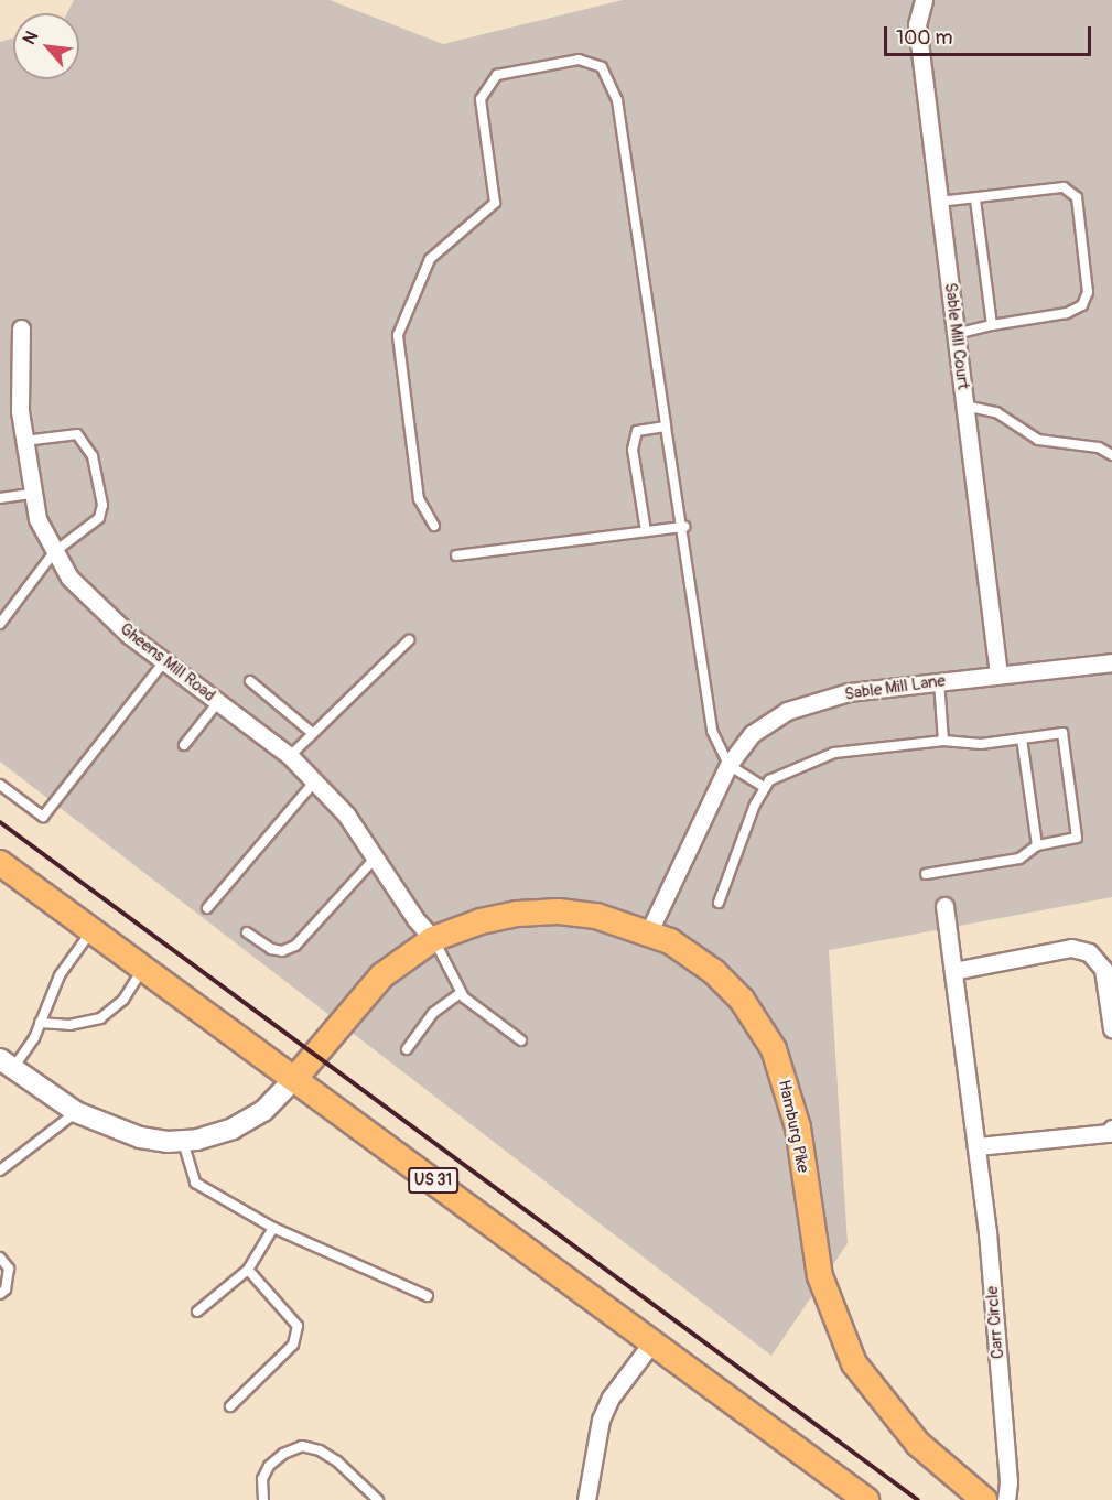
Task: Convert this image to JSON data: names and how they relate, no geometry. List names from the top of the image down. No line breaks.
{"streets":{"main road":["Hamburg Pike","US 31"],"street":["Sable Mill Court","Gheens Mill Road","Sable Mill Lane","Carr Circle"]},"crossings":[["Sable Mill Court","Sable Mill Lane"],["Gheens Mill Road","Hamburg Pike"],["Sable Mill Lane","Hamburg Pike"],["Hamburg Pike","US 31"]],"scale_bar":"100 m","north":"top left"}
